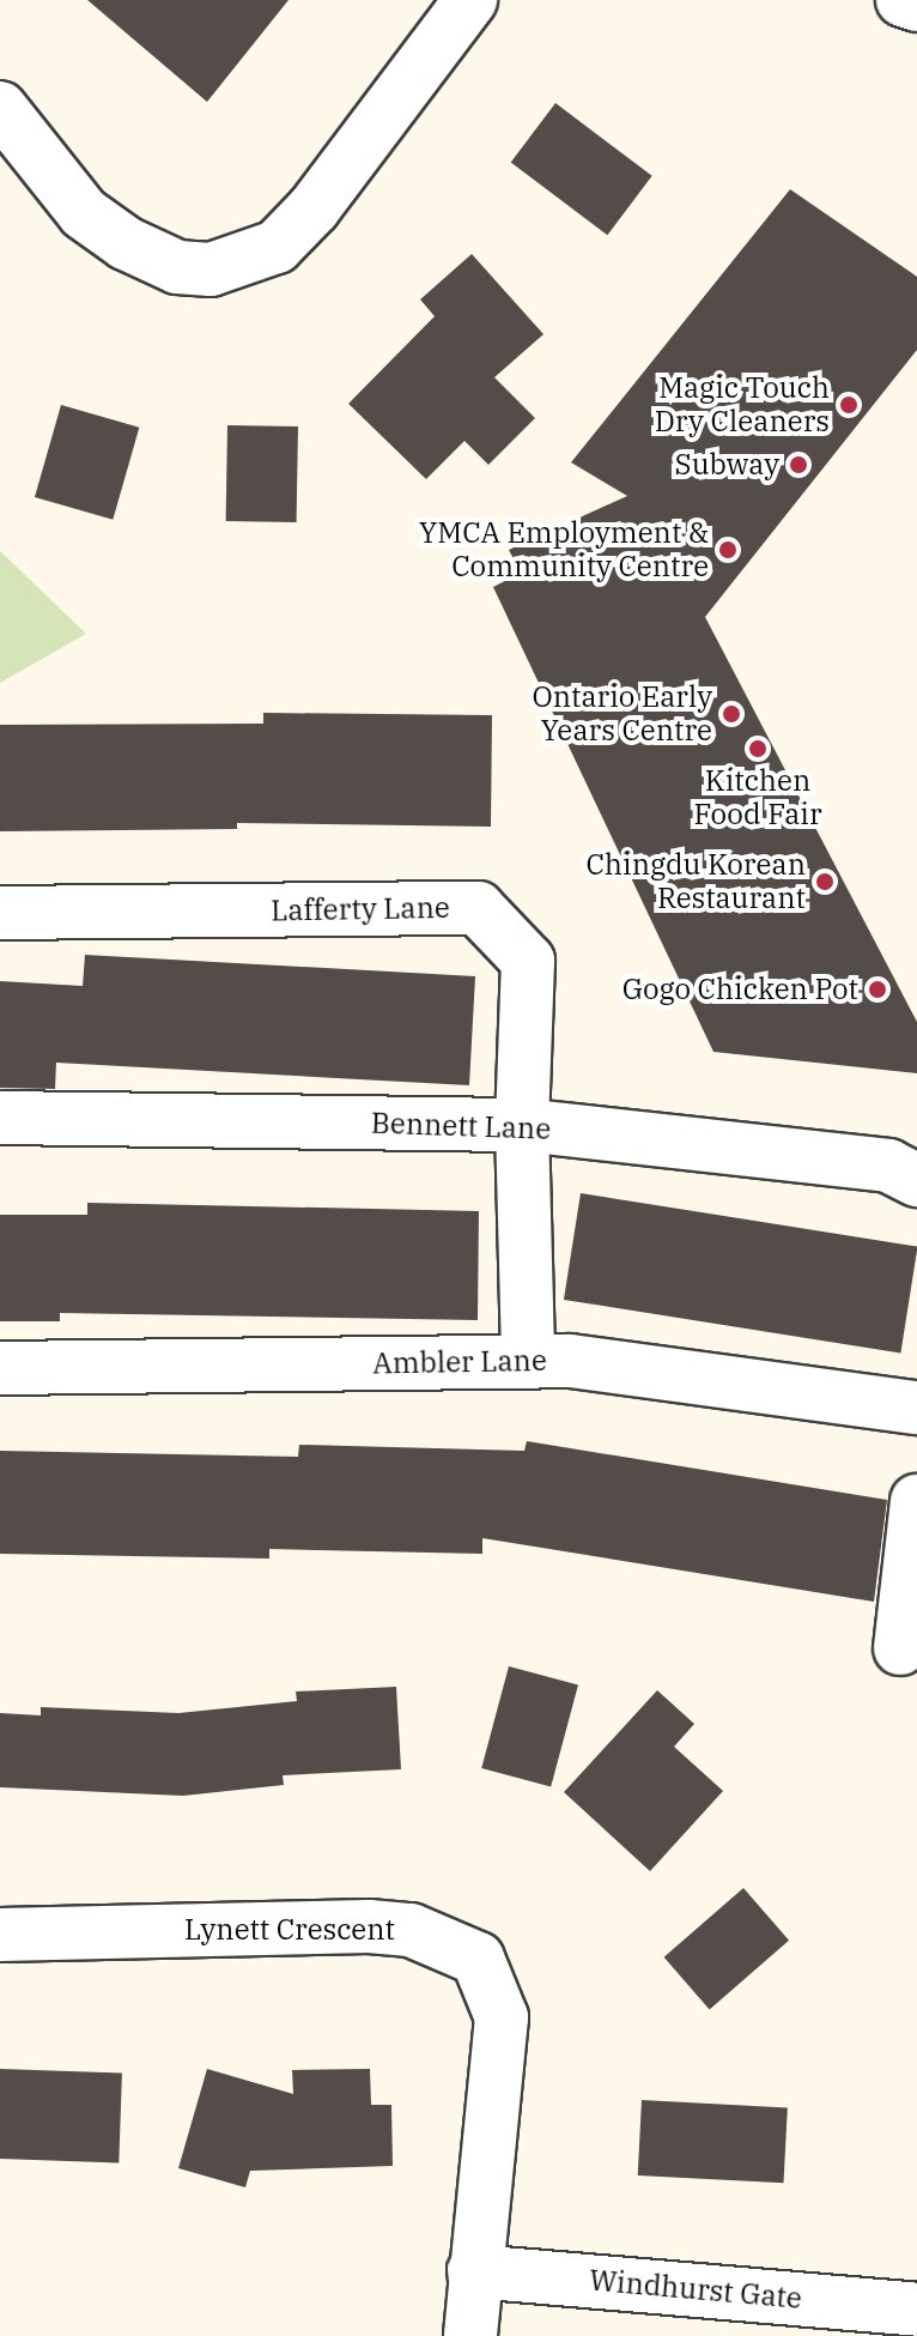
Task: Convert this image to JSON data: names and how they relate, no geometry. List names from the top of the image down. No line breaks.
{"streets":{"street":["Lafferty Lane","Bennett Lane","Ambler Lane","Lynett Crescent","Windhurst Gate"]},"crossings":[["Lafferty Lane","Bennett Lane"],["Lafferty Lane","Ambler Lane"],["Lynett Crescent","Windhurst Gate"]],"places":["Magic Touch Dry Cleaners","Subway","YMCA Employment & Community Centre","Ontario Early Years Centre","Kitchen Food Fair","Chingdu Korean Restaurant","Gogo Chicken Pot"]}
